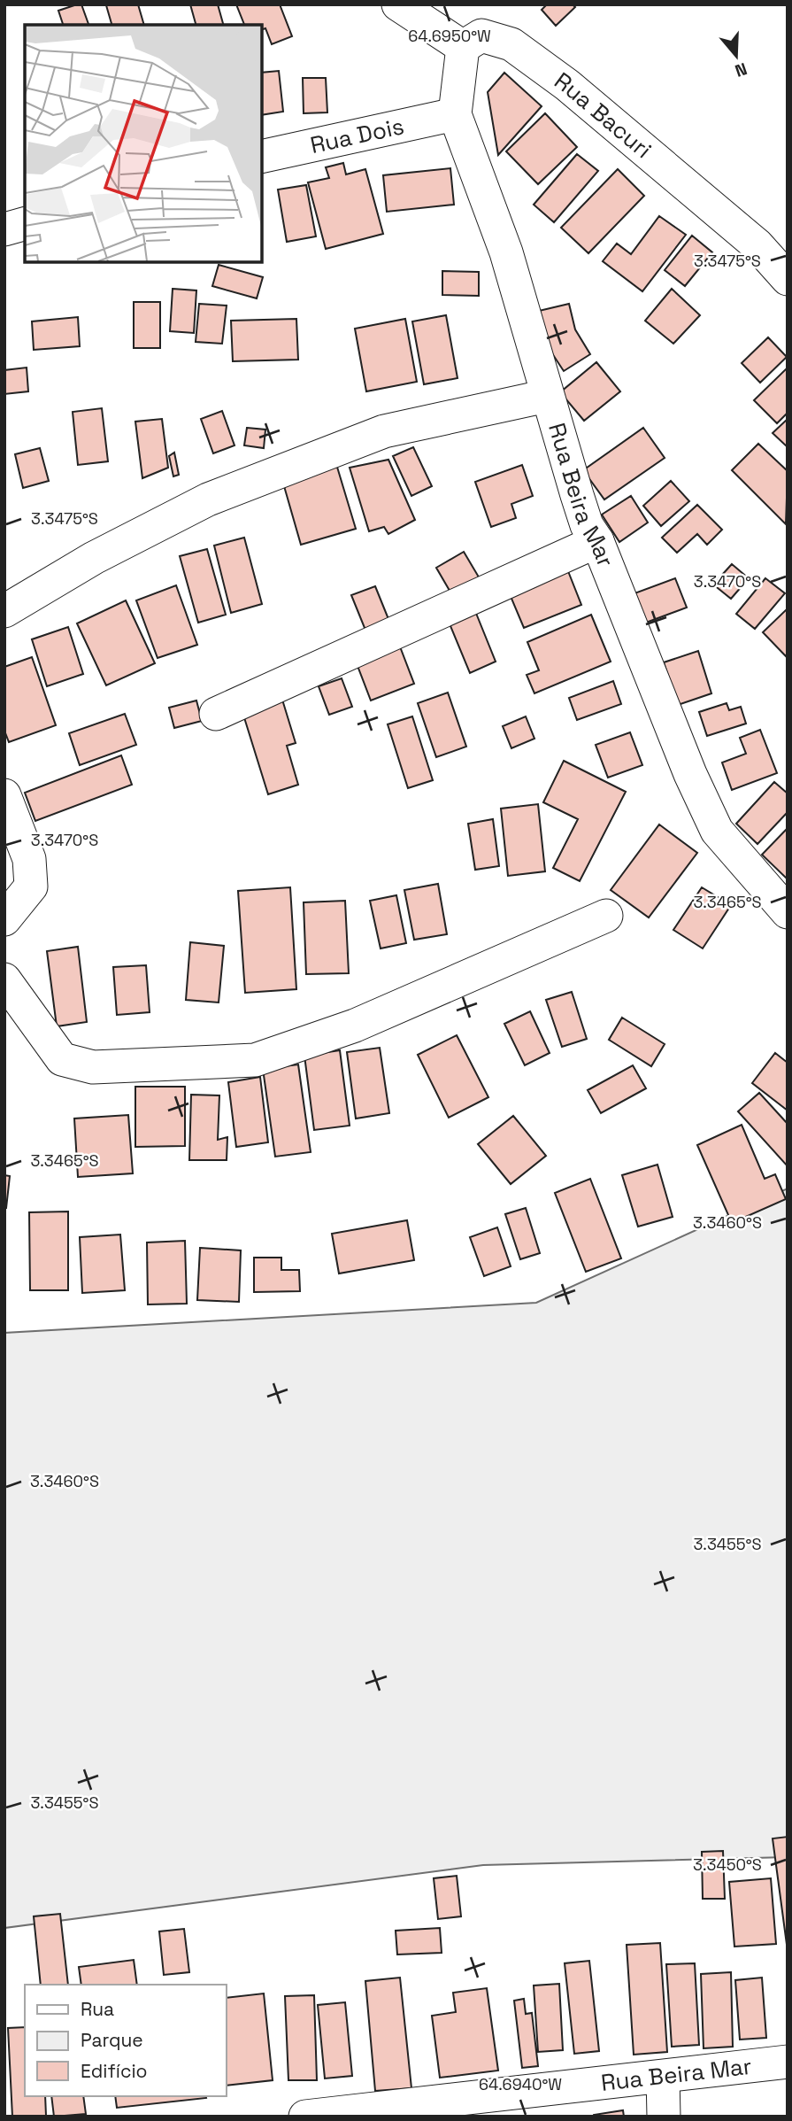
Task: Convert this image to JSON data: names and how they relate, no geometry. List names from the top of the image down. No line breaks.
{"streets":{"street":["Rua Bacuri","Rua Dois","Rua Beira Mar"]},"crossings":[["Rua Bacuri","Rua Beira Mar"],["Rua Dois","Rua Beira Mar"]],"legend":["Rua","Parque","Edifício"],"north":"bottom","coordinates":["64.6950°W","3.3475°S","3.3470°S","3.3465°S","3.3460°S","3.3455°S","3.3450°S","64.6940°W"]}
